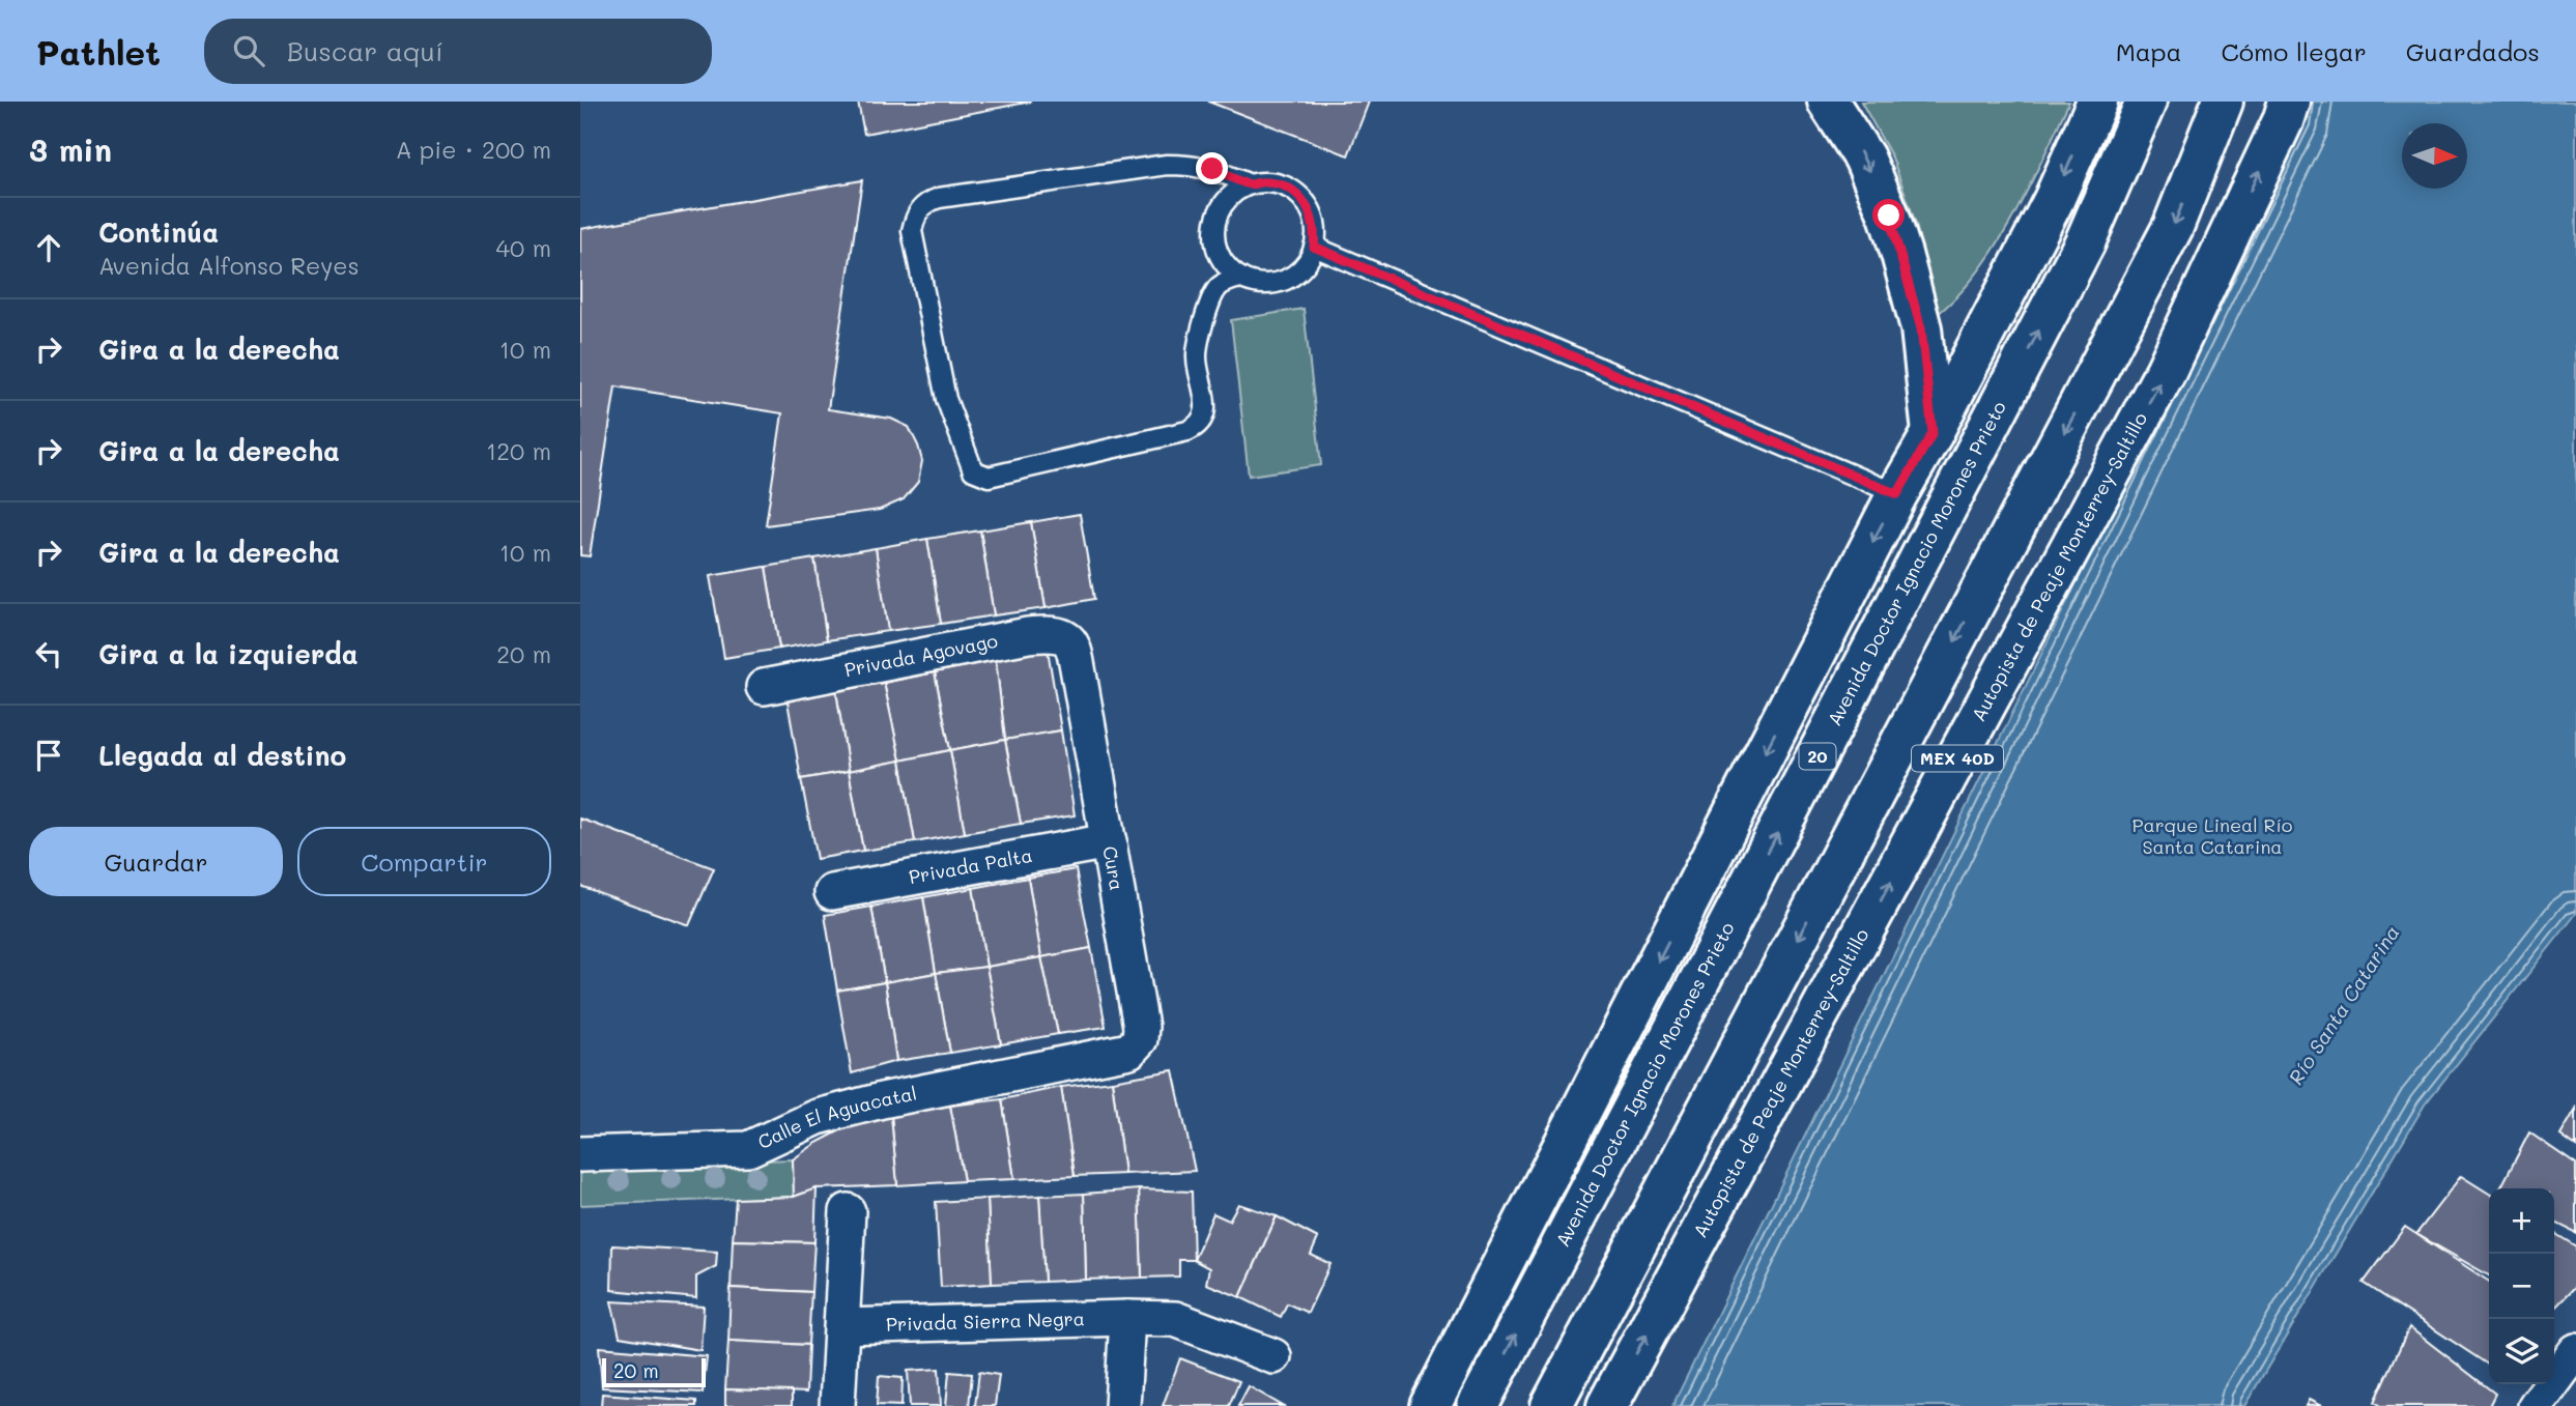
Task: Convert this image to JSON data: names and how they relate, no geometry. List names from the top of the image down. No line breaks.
{"streets":{"main road":["Avenida Doctor Ignacio Morones Prieto","Autopista de Peaje Monterrey-Saltillo","20","MEX 40D"],"street":["Privada Agovago","Privada Palta","Cura","Calle El Aguacatal","Privada Sierra Negra"]},"crossings":[["Privada Agovago","Cura"],["Privada Palta","Cura"],["Cura","Calle El Aguacatal"]],"water":["Río Santa Catarina"],"parks":["Parque Lineal Río Santa Catarina"],"scale_bar":"20 m","north":"right","page":{"header":"Pathlet","search":"Buscar aquí","nav":["Mapa","Cómo llegar","Guardados"],"heading":["3 min","A pie · 200 m"],"list":[["Continúa","Avenida Alfonso Reyes","40 m"],["Gira a la derecha","10 m"],["Gira a la derecha","120 m"],["Gira a la derecha","10 m"],["Gira a la izquierda","20 m"],"Llegada al destino"],"buttons":["Guardar","Compartir"],"map_buttons":["+","−"],"scale":"20 m"}}
